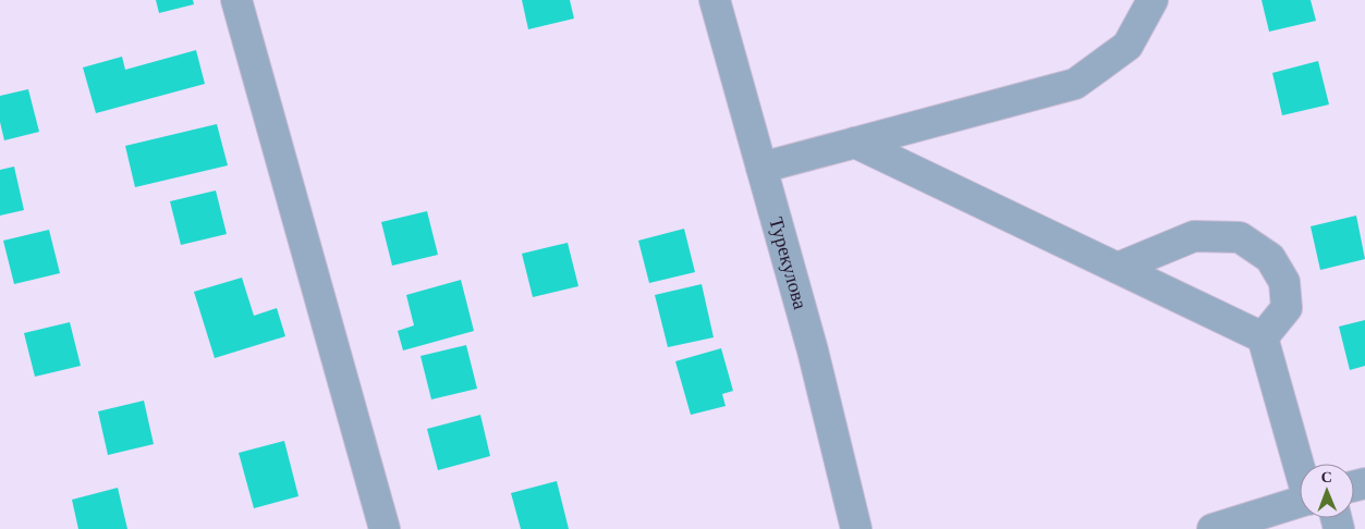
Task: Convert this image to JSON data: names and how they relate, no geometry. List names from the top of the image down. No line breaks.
{"streets":{"street":["Турекулова"]},"north":"top"}
